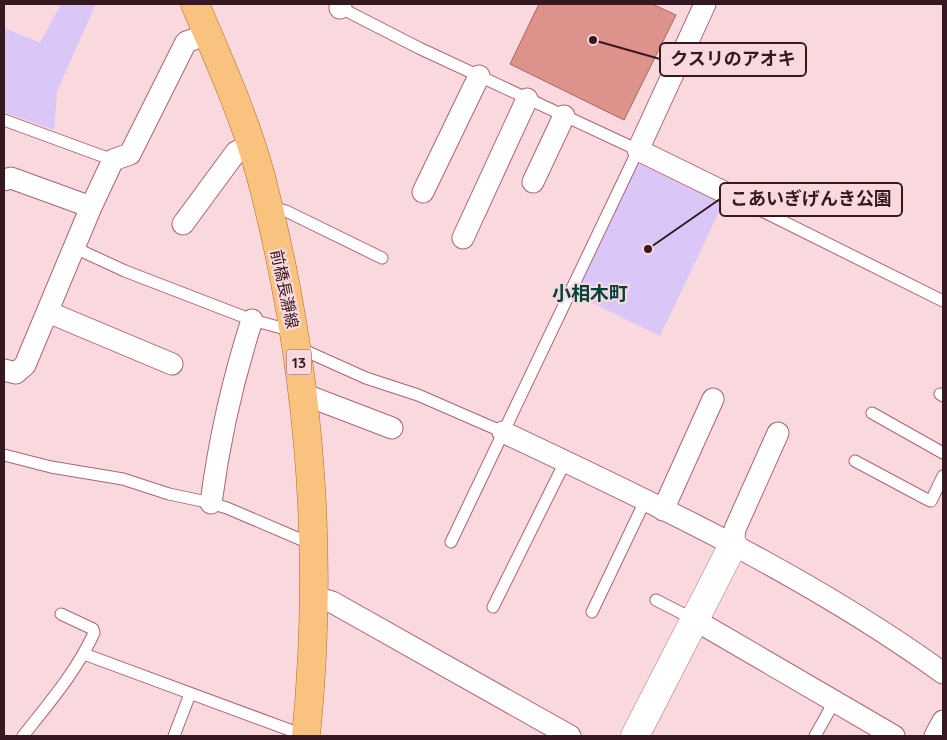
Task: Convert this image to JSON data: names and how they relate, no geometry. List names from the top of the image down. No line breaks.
{"streets":{"main road":["前橋長瀞線","13"]},"districts":["小相木町"],"places":["クスリのアオキ","こあいぎげんき公園"]}
